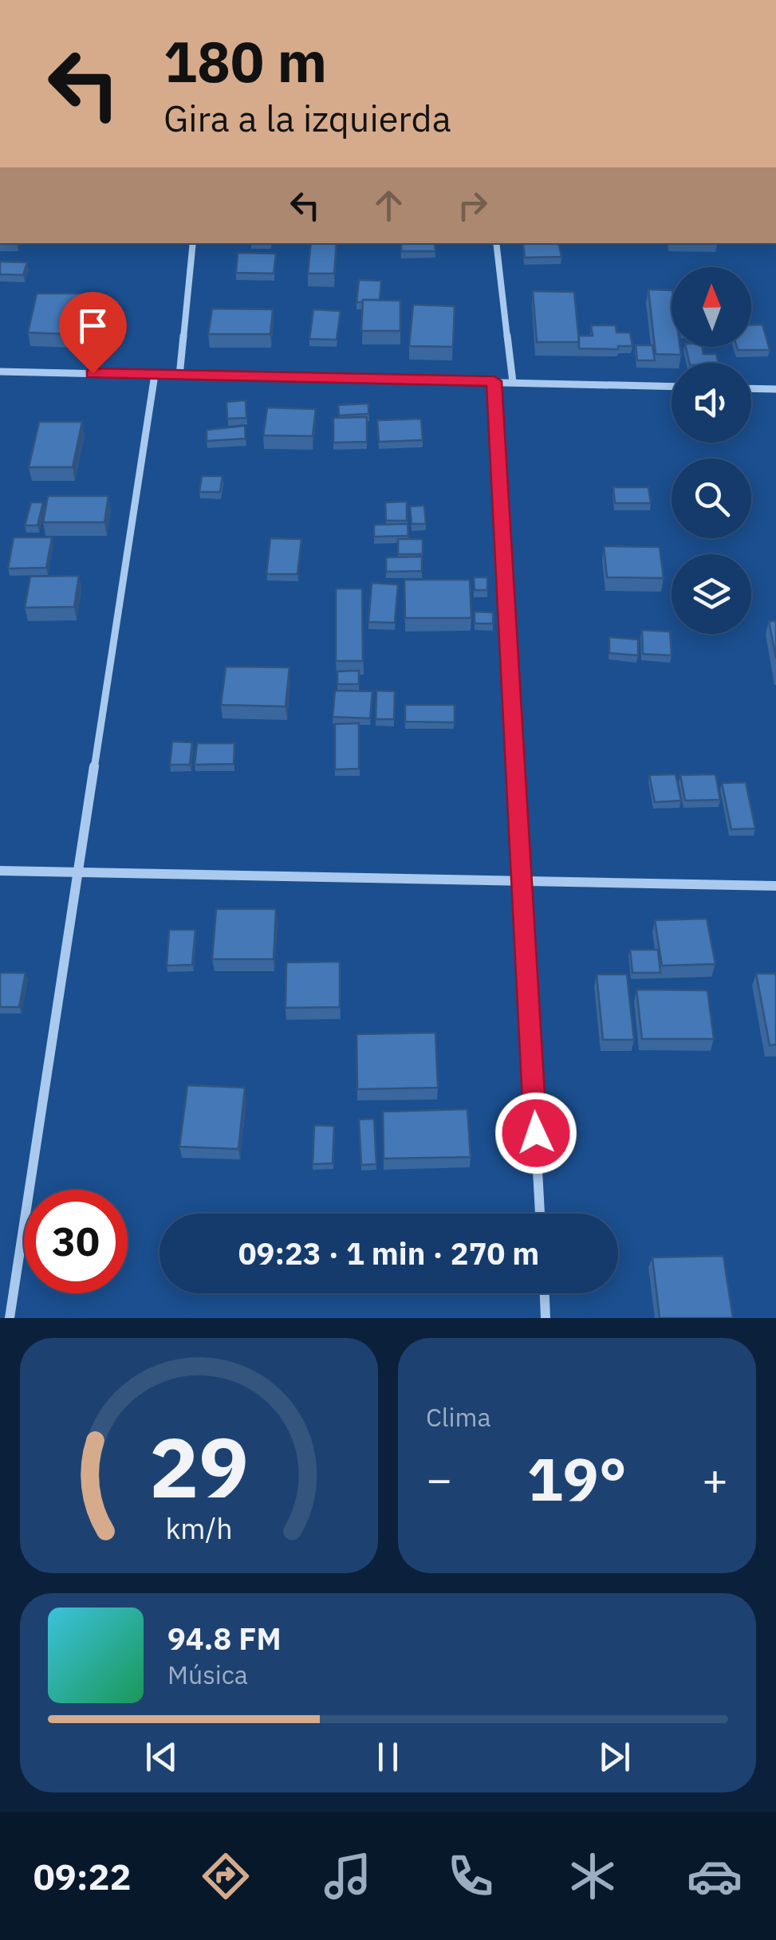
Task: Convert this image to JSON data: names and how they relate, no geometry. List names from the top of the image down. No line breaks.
{"north":"top","page":{"turn":["180 m","Gira a la izquierda"],"limit":"30","trip":"09:23 · 1 min · 270 m","tile":"Clima","heat":["−","19°","+"],"song":["94.8 FM","Música"],"tabs":"09:22","gauge":["29","km/h"]}}
